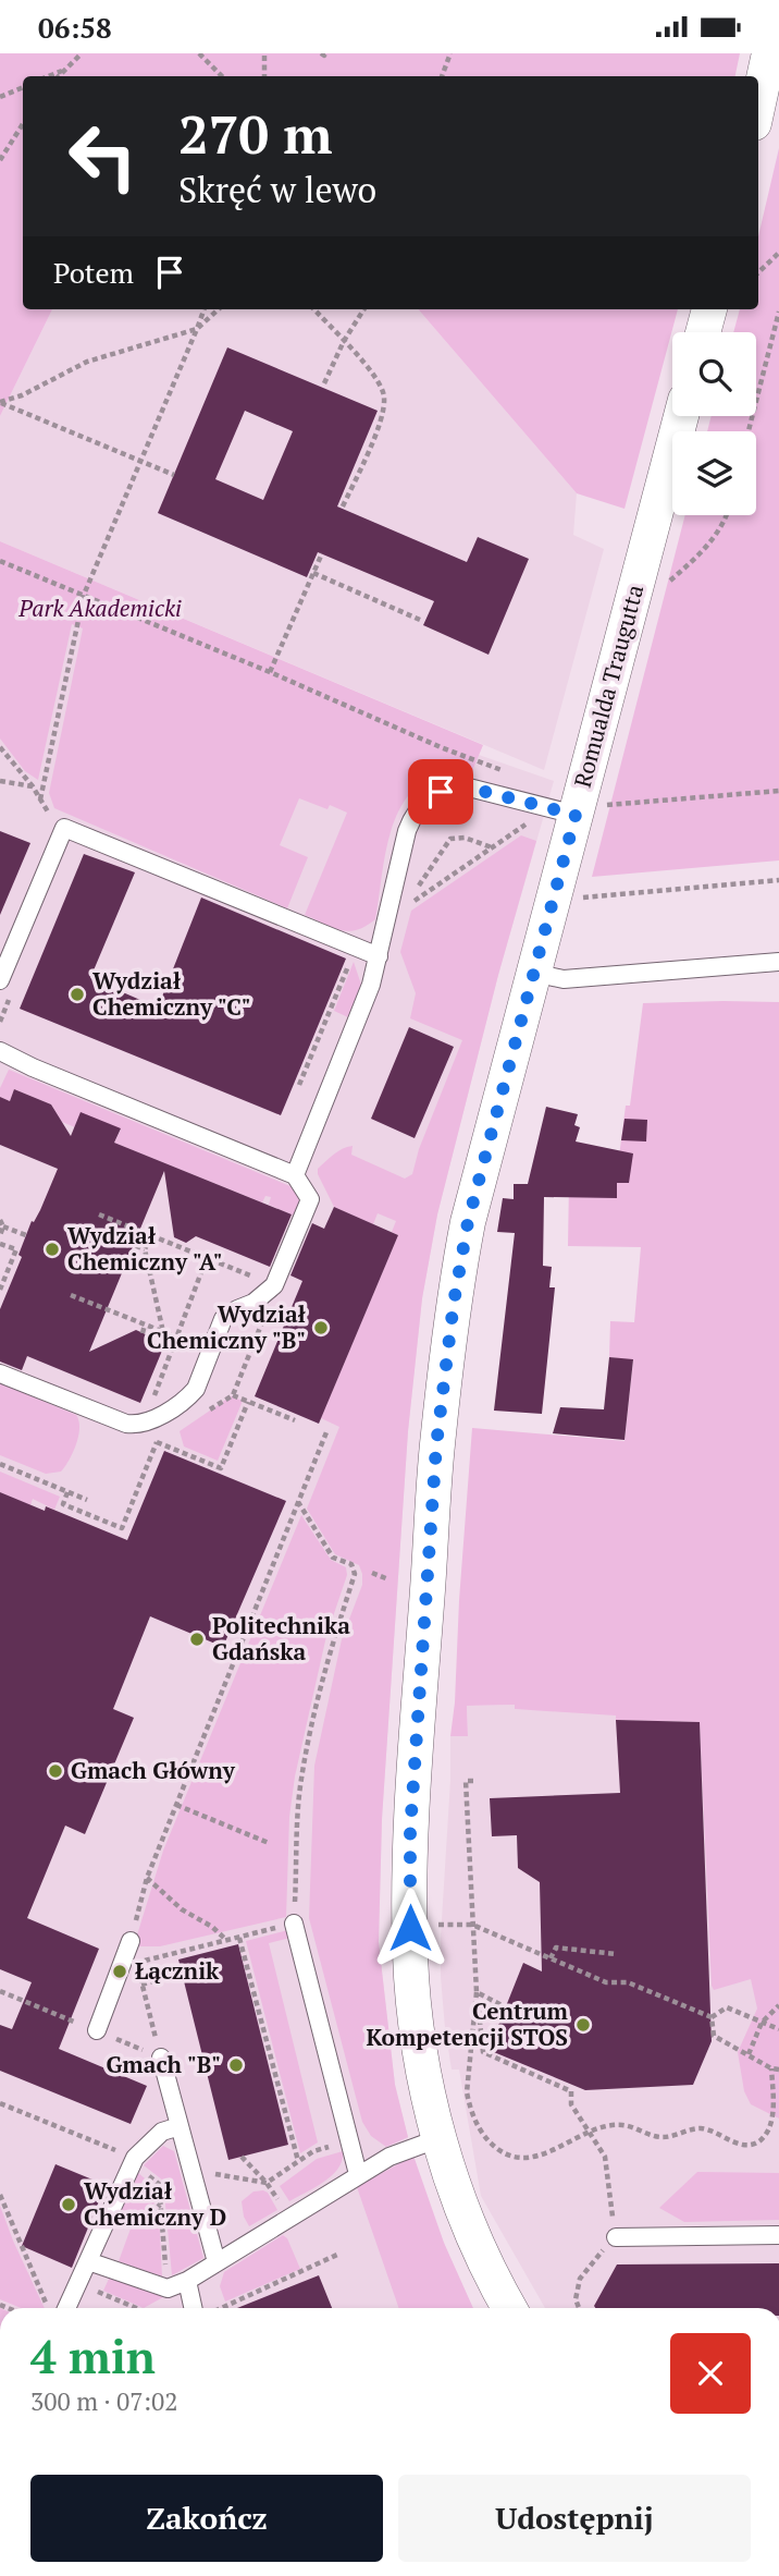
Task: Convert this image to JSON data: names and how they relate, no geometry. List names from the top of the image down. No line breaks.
{"streets":{"street":["Romualda Traugutta"]},"parks":["Park Akademicki"],"places":["Wydział Chemiczny \"C\"","Wydział Chemiczny \"A\"","Wydział Chemiczny \"B\"","Politechnika Gdańska","Gmach Główny","Łącznik","Centrum Kompetencji STOS","Gmach \"B\"","Wydział Chemiczny D"],"page":{"status":"06:58","turn":["270 m","Skręć w lewo"],"then":"Potem","heading":["4 min","300 m · 07:02"],"buttons":["Zakończ","Udostępnij"]}}
